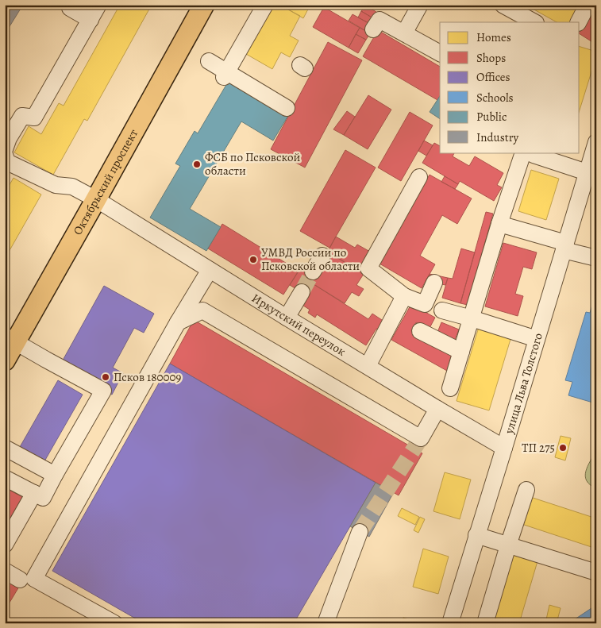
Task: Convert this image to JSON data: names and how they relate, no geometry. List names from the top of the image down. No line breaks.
{"streets":{"main road":["Октябрьский проспект"],"street":["Иркутский переулок","улица Льва Толстого"]},"crossings":[["Октябрьский проспект","Иркутский переулок"],["Иркутский переулок","улица Льва Толстого"]],"places":["ФСБ по Псковской области","УМВД России по Псковской области","Псков 180009","ТП 275"],"legend":["Homes","Shops","Offices","Schools","Public","Industry"]}
